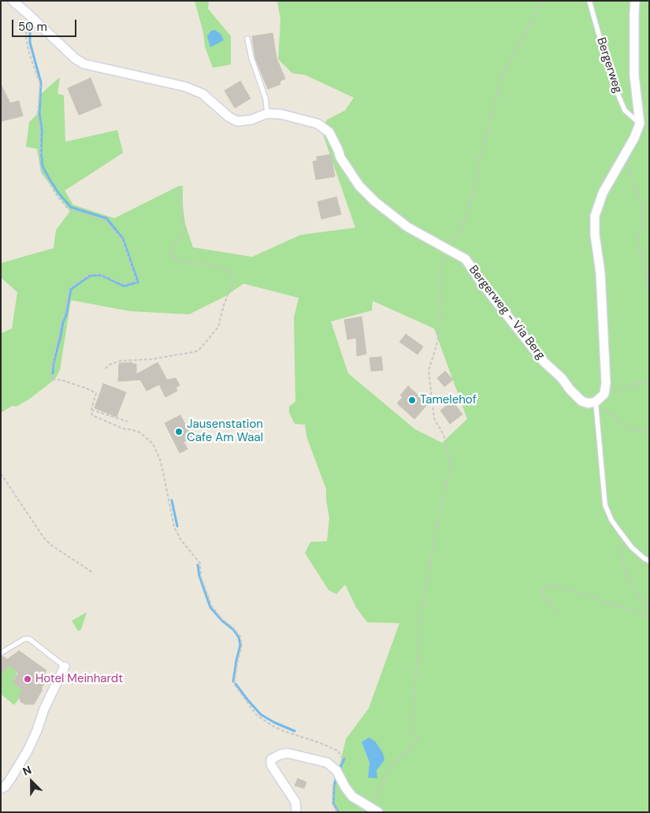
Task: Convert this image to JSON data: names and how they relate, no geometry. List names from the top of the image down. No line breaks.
{"streets":{"street":["Bergerweg - Via Berg"],"lane":["Bergerweg"]},"places":["Tamelehof","Jausenstation Cafe Am Waal","Hotel Meinhardt"],"scale_bar":"50 m","north":"top left"}
